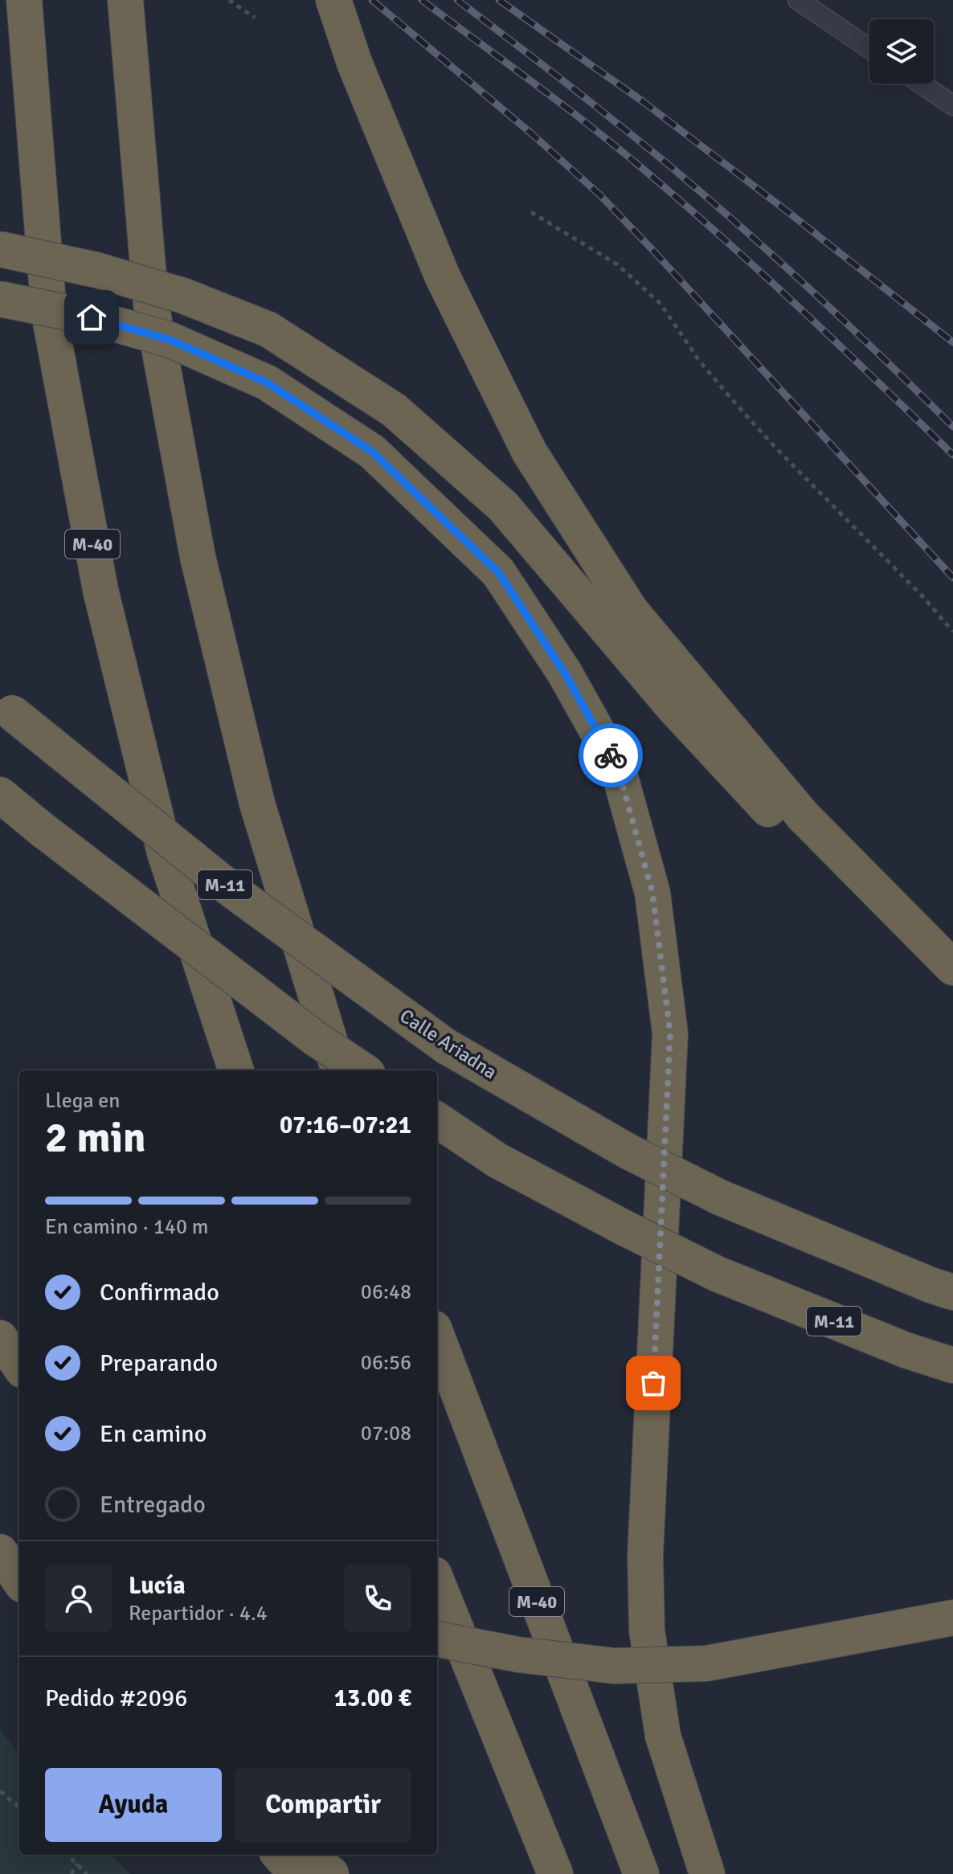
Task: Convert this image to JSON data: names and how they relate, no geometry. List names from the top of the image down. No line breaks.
{"streets":{"highway":["M-40","M-11","Calle Ariadna"]},"page":{"heading":["2 min","Llega en","07:16–07:21"],"panel":["Lucía","Repartidor · 4.4","Pedido #2096","13.00 €"],"bar":"En camino · 140 m","list":[["Confirmado","06:48"],["Preparando","06:56"],["En camino","07:08"],"Entregado"],"buttons":["Ayuda","Compartir"]}}
